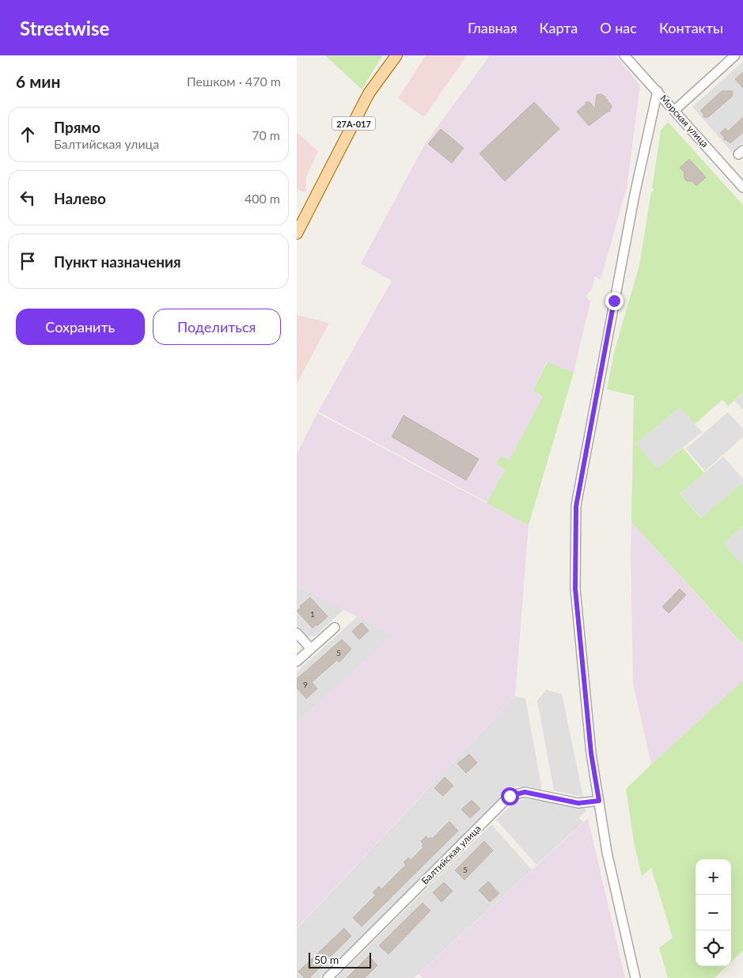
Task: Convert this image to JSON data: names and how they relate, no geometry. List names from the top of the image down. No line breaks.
{"streets":{"main road":["27А-017"],"street":["Морская улица","Балтийская улица"]},"house_numbers":["1","5","9","5"],"scale_bar":"50 m","page":{"header":"Streetwise","nav":["Главная","Карта","О нас","Контакты"],"heading":["6 мин","Пешком · 470 m"],"list":[["Прямо","Балтийская улица","70 m"],["Налево","400 m"],"Пункт назначения"],"buttons":["Сохранить","Поделиться"],"map_buttons":["+","−"],"scale":"50 m"}}
